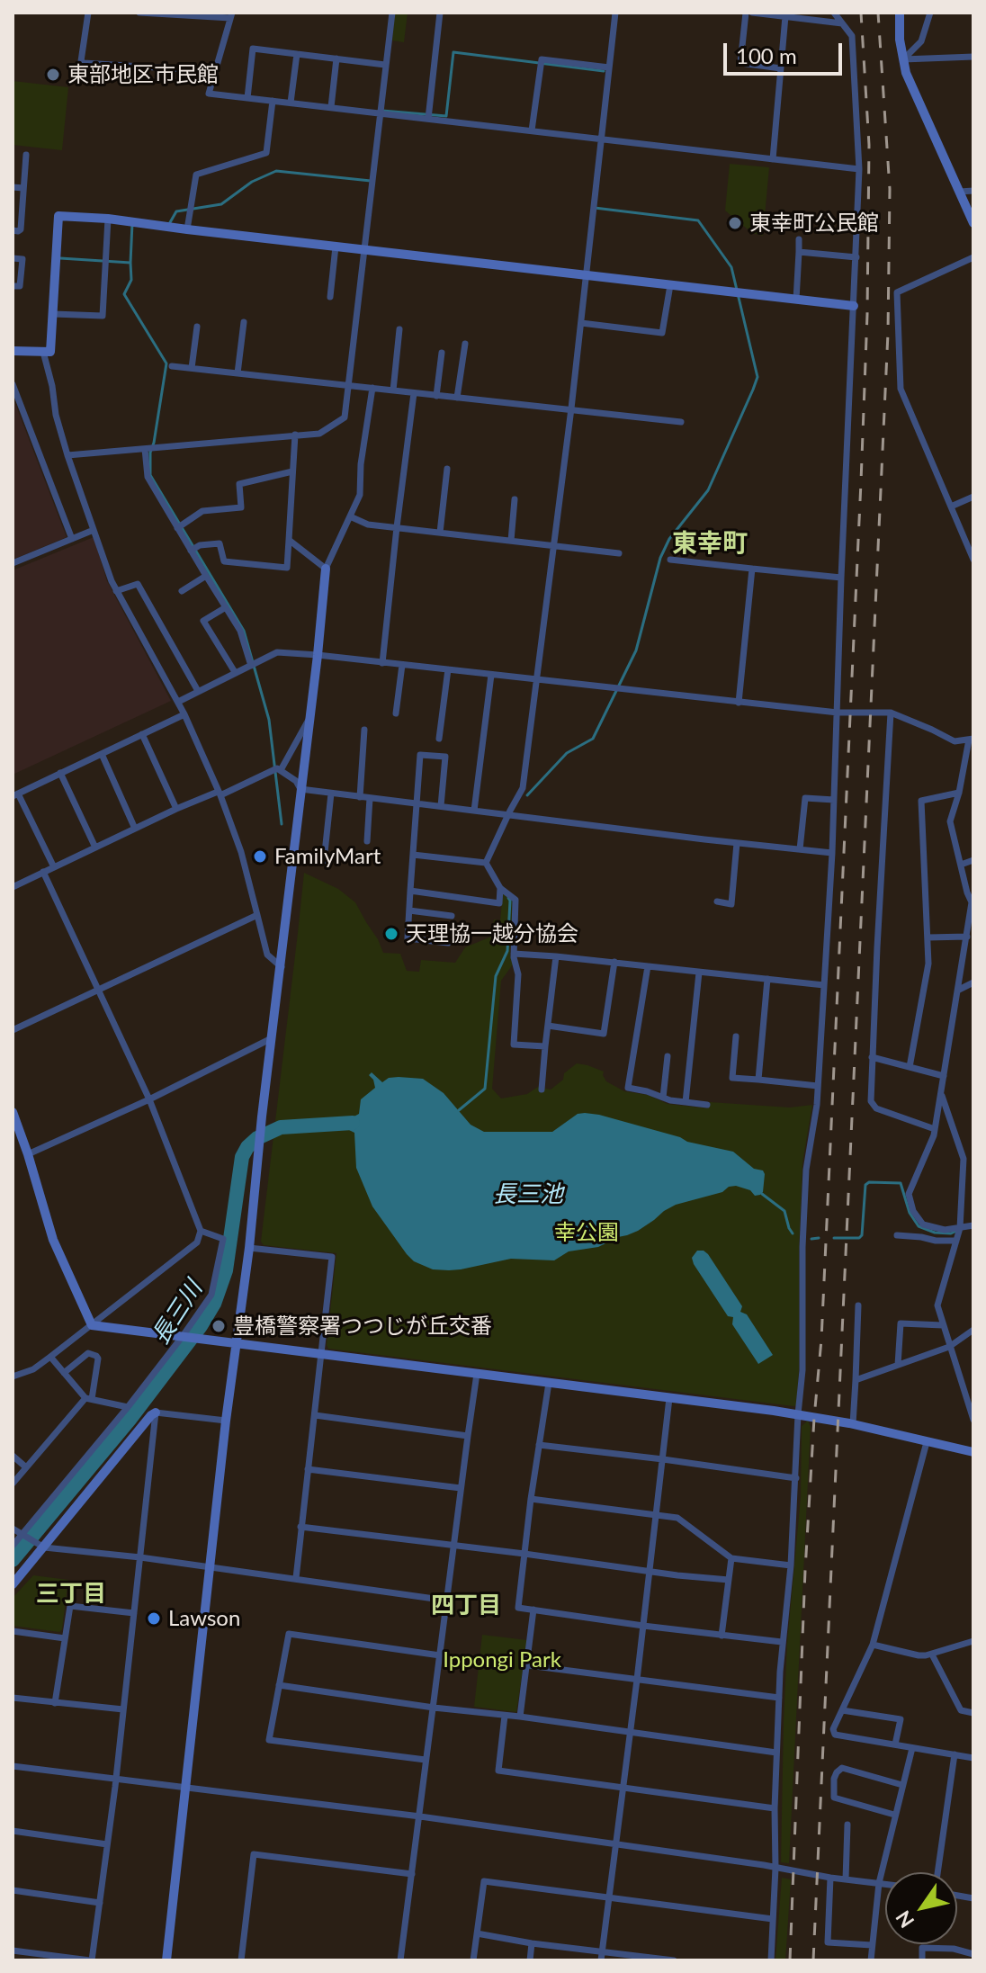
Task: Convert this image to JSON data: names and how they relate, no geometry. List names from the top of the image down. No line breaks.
{"districts":["東幸町","三丁目","四丁目"],"water":["長三池","長三川"],"parks":["幸公園","Ippongi Park"],"places":["東部地区市民館","東幸町公民館","FamilyMart","天理協一越分協会","豊橋警察署つつじが丘交番","Lawson"],"scale_bar":"100 m","north":"bottom left"}
